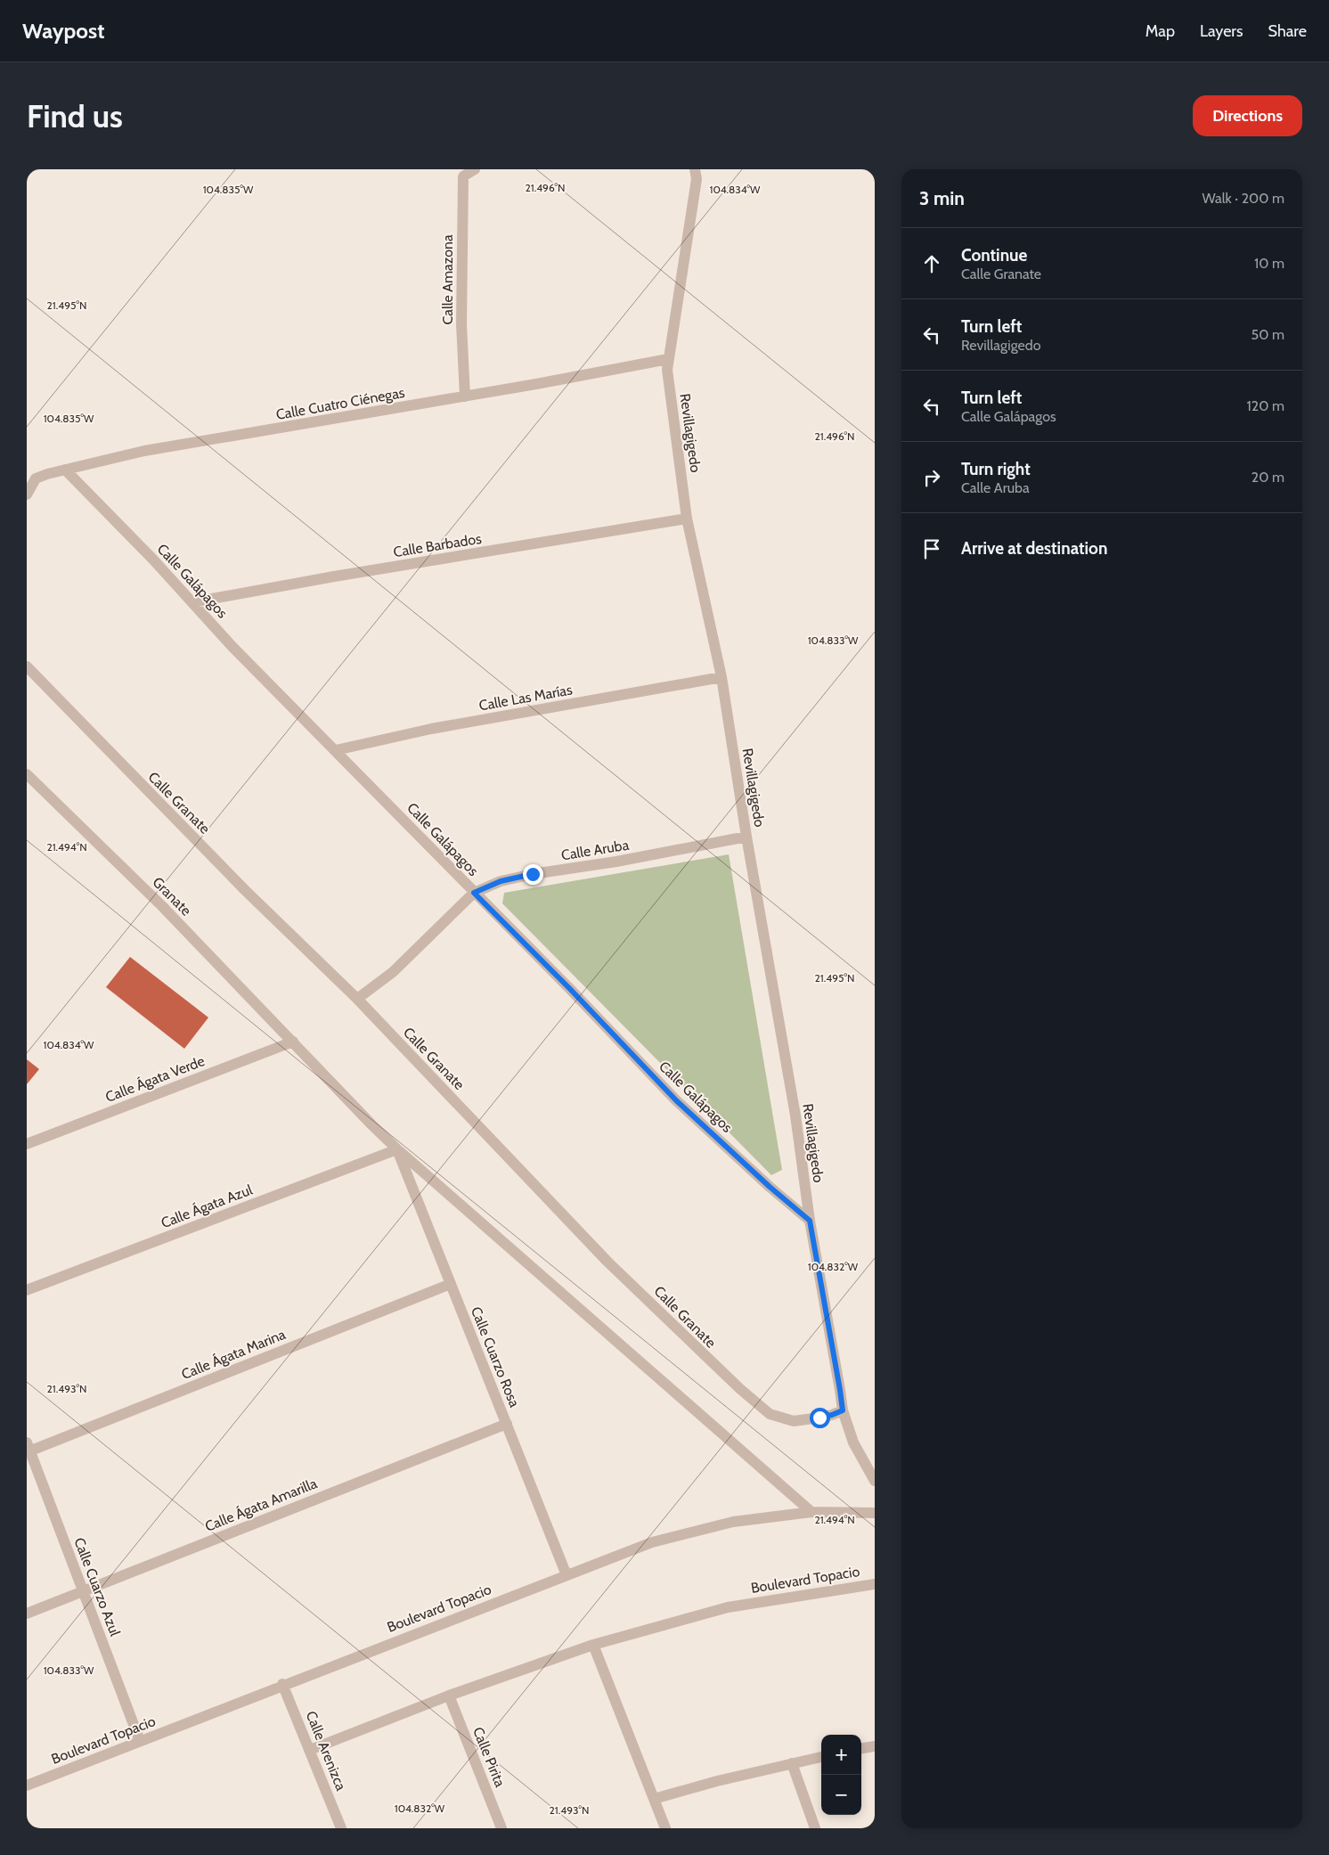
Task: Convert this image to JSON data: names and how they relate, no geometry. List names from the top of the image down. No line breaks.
{"streets":{"street":["Calle Amazona","Calle Cuatro Ciénegas","Revillagigedo","Calle Barbados","Calle Galápagos","Calle Las Marías","Calle Granate","Calle Aruba","Granate","Calle Ágata Verde","Calle Ágata Azul","Calle Ágata Marina","Calle Cuarzo Rosa","Calle Ágata Amarilla","Boulevard Topacio","Calle Cuarzo Azul","Calle Arenizca","Calle Pirita"]},"crossings":[["Calle Amazona","Calle Cuatro Ciénegas"],["Calle Cuatro Ciénegas","Revillagigedo"],["Calle Cuatro Ciénegas","Calle Galápagos"],["Revillagigedo","Calle Barbados"],["Revillagigedo","Calle Galápagos"],["Revillagigedo","Calle Las Marías"],["Revillagigedo","Calle Granate"],["Revillagigedo","Calle Aruba"],["Calle Barbados","Calle Galápagos"],["Calle Galápagos","Calle Las Marías"],["Calle Galápagos","Calle Aruba"],["Calle Granate","Calle Aruba"],["Granate","Calle Ágata Verde"],["Calle Ágata Azul","Calle Cuarzo Rosa"],["Calle Ágata Marina","Calle Cuarzo Rosa"],["Calle Ágata Marina","Calle Cuarzo Azul"],["Calle Cuarzo Rosa","Calle Ágata Amarilla"],["Calle Cuarzo Rosa","Boulevard Topacio"],["Calle Ágata Amarilla","Calle Cuarzo Azul"],["Boulevard Topacio","Calle Cuarzo Azul"],["Boulevard Topacio","Calle Arenizca"],["Boulevard Topacio","Calle Pirita"]],"page":{"header":"Waypost","nav":["Map","Layers","Share"],"buttons":"Directions","title":"Find us","heading":["3 min","Walk · 200 m"],"list":[["Continue","Calle Granate","10 m"],["Turn left","Revillagigedo","50 m"],["Turn left","Calle Galápagos","120 m"],["Turn right","Calle Aruba","20 m"],"Arrive at destination"],"map_buttons":["+","−"]},"coordinates":["21.496°N","104.835°W","104.834°W","21.495°N","104.833°W","21.494°N","104.832°W","21.493°N"]}
